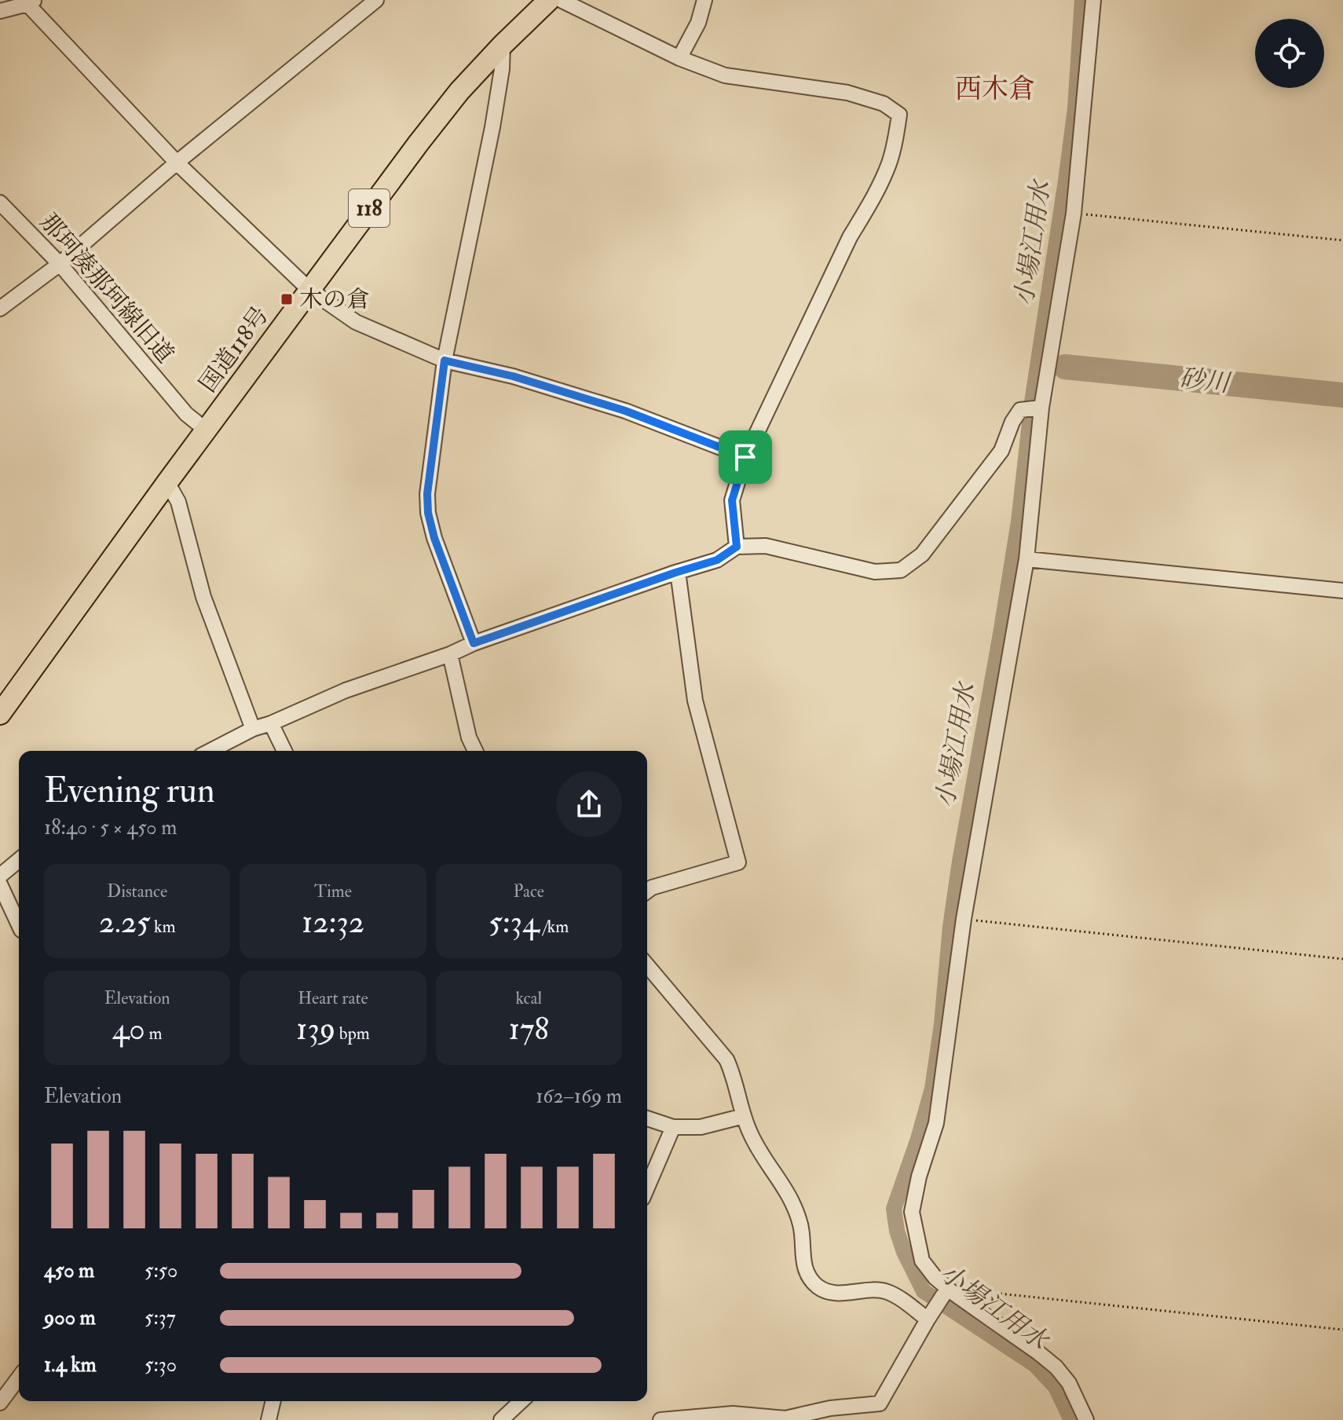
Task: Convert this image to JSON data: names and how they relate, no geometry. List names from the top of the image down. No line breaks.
{"streets":{"highway":["118","国道118号"],"street":["那珂湊那珂線旧道"]},"crossings":[["那珂湊那珂線旧道","国道118号"]],"districts":["西木倉"],"water":["小場江用水","砂川"],"places":{"transit":["木の倉"]},"page":{"heading":["Evening run","18:40 · 5 × 450 m"],"stats":[["Distance","2.25 km"],["Time","12:32"],["Pace","5:34 /km"],["Elevation","40 m"],["Heart rate","139 bpm"],["kcal","178"]],"chart":["Elevation","162–169 m"],"list":[{"name":"450 m","note":"5:50"},{"name":"900 m","note":"5:37"},{"name":"1.4 km","note":"5:30"}]}}
